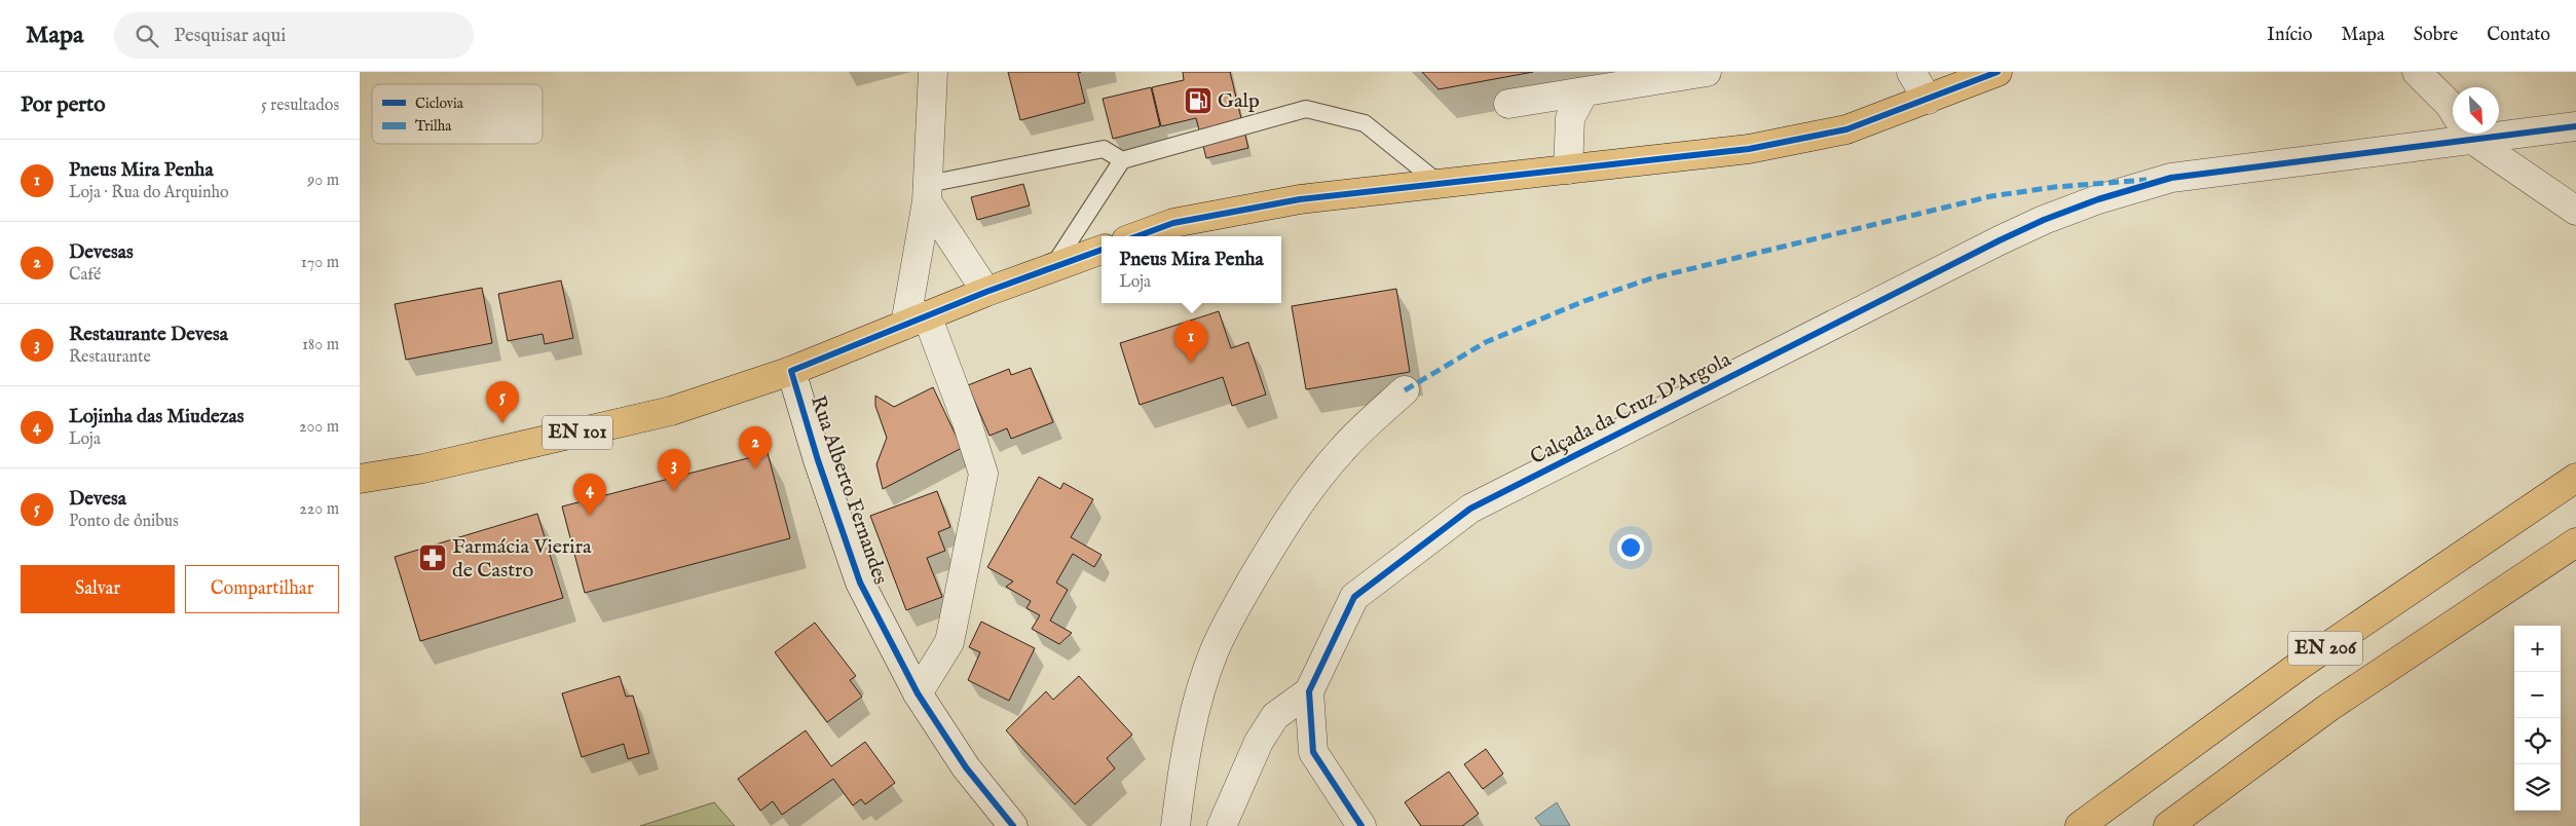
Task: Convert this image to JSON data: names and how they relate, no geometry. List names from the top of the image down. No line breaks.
{"streets":{"main road":["EN 101","EN 206"],"street":["Calçada da Cruz D'Argola","Rua Alberto Fernandes"]},"crossings":[["EN 101","Rua Alberto Fernandes"]],"places":{"fuel station":["Galp"],"pharmacy":["Farmácia Vierira de Castro"]},"legend":["Ciclovia","Trilha"],"north":"bottom right","page":{"header":"Mapa","search":"Pesquisar aqui","nav":["Início","Mapa","Sobre","Contato"],"heading":["Por perto","5 resultados"],"list":[{"mark":"1","name":"Pneus Mira Penha","note":"Loja · Rua do Arquinho","value":"90 m"},{"mark":"2","name":"Devesas","note":"Café","value":"170 m"},{"mark":"3","name":"Restaurante Devesa","note":"Restaurante","value":"180 m"},{"mark":"4","name":"Lojinha das Miudezas","note":"Loja","value":"200 m"},{"mark":"5","name":"Devesa","note":"Ponto de ônibus","value":"220 m"}],"popup":["Pneus Mira Penha","Loja"],"pins":["1","5","2","3","4"],"buttons":["Salvar","Compartilhar"],"map_buttons":["+","−"]}}
